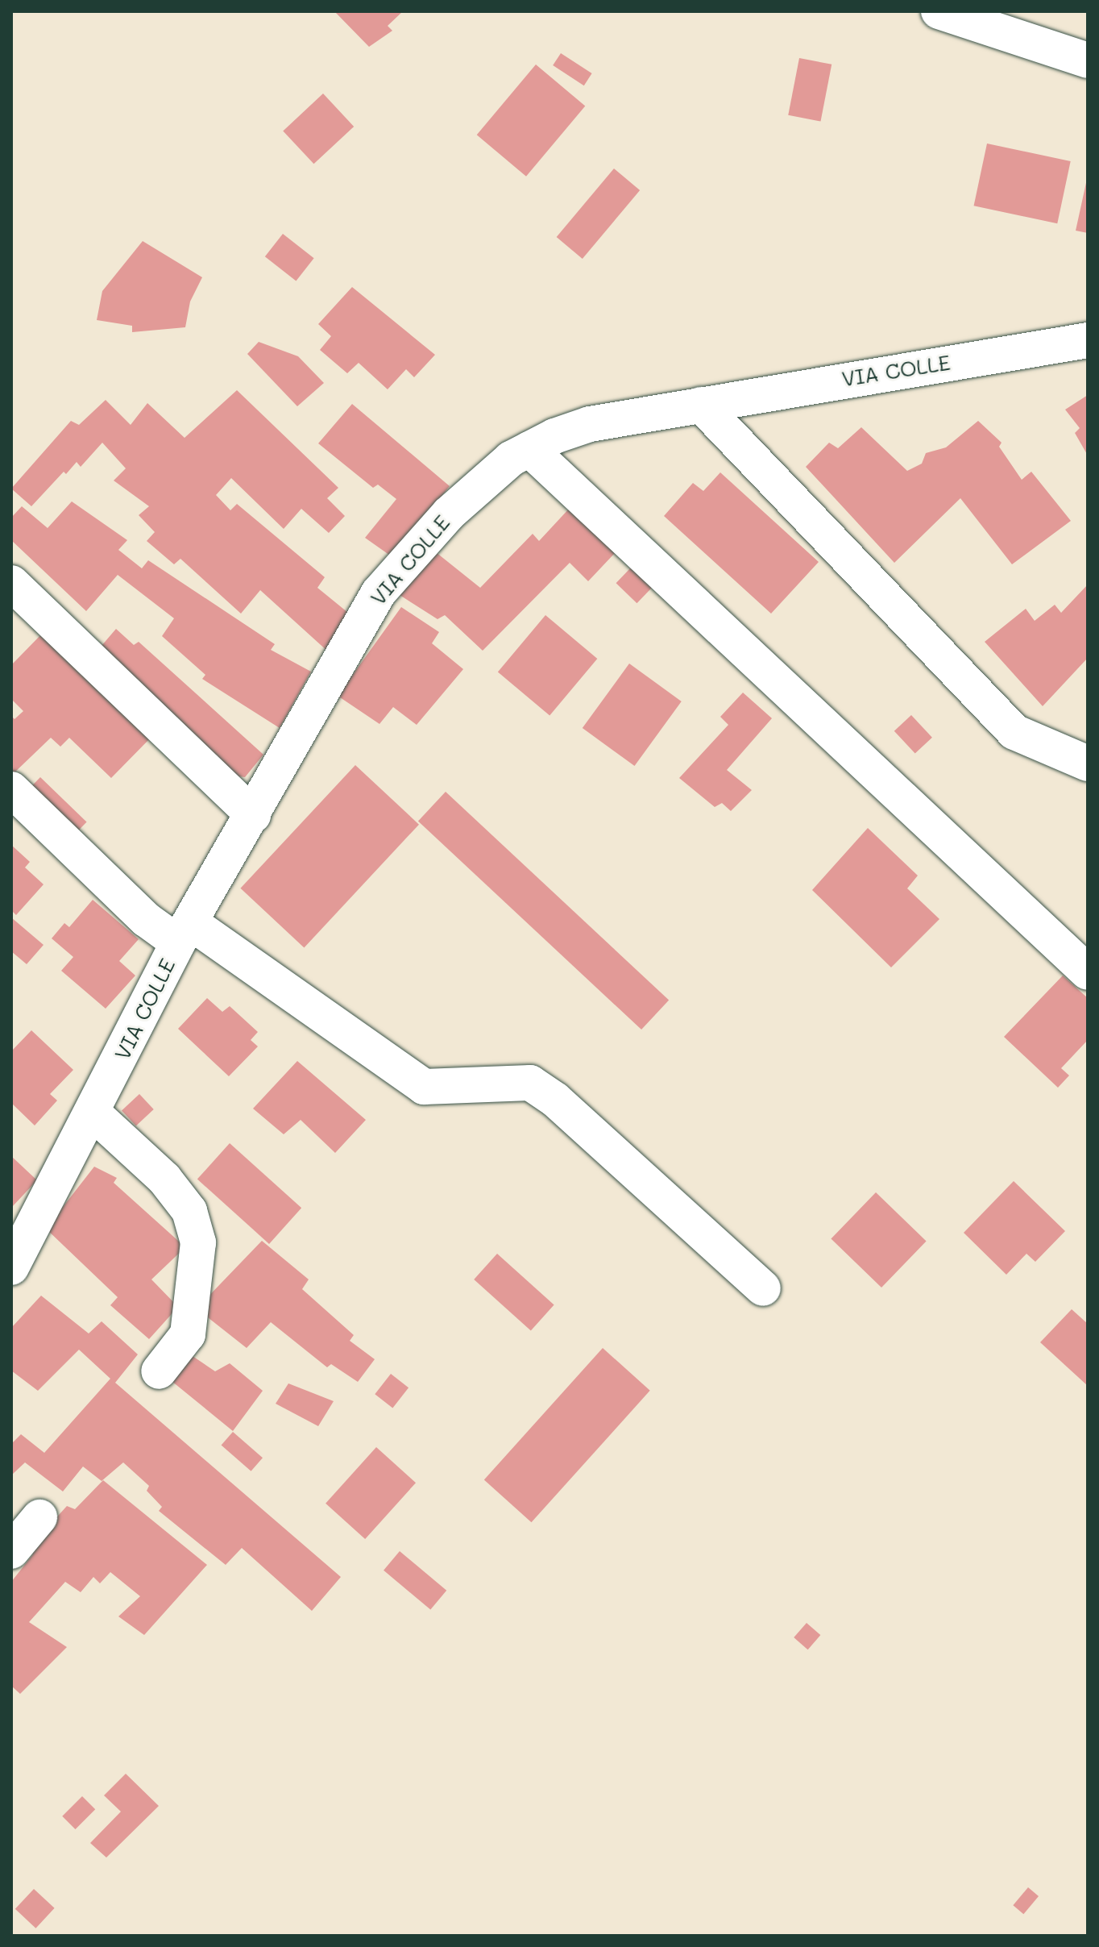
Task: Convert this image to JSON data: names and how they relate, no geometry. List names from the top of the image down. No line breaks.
{"streets":{"street":["VIA COLLE"]}}
